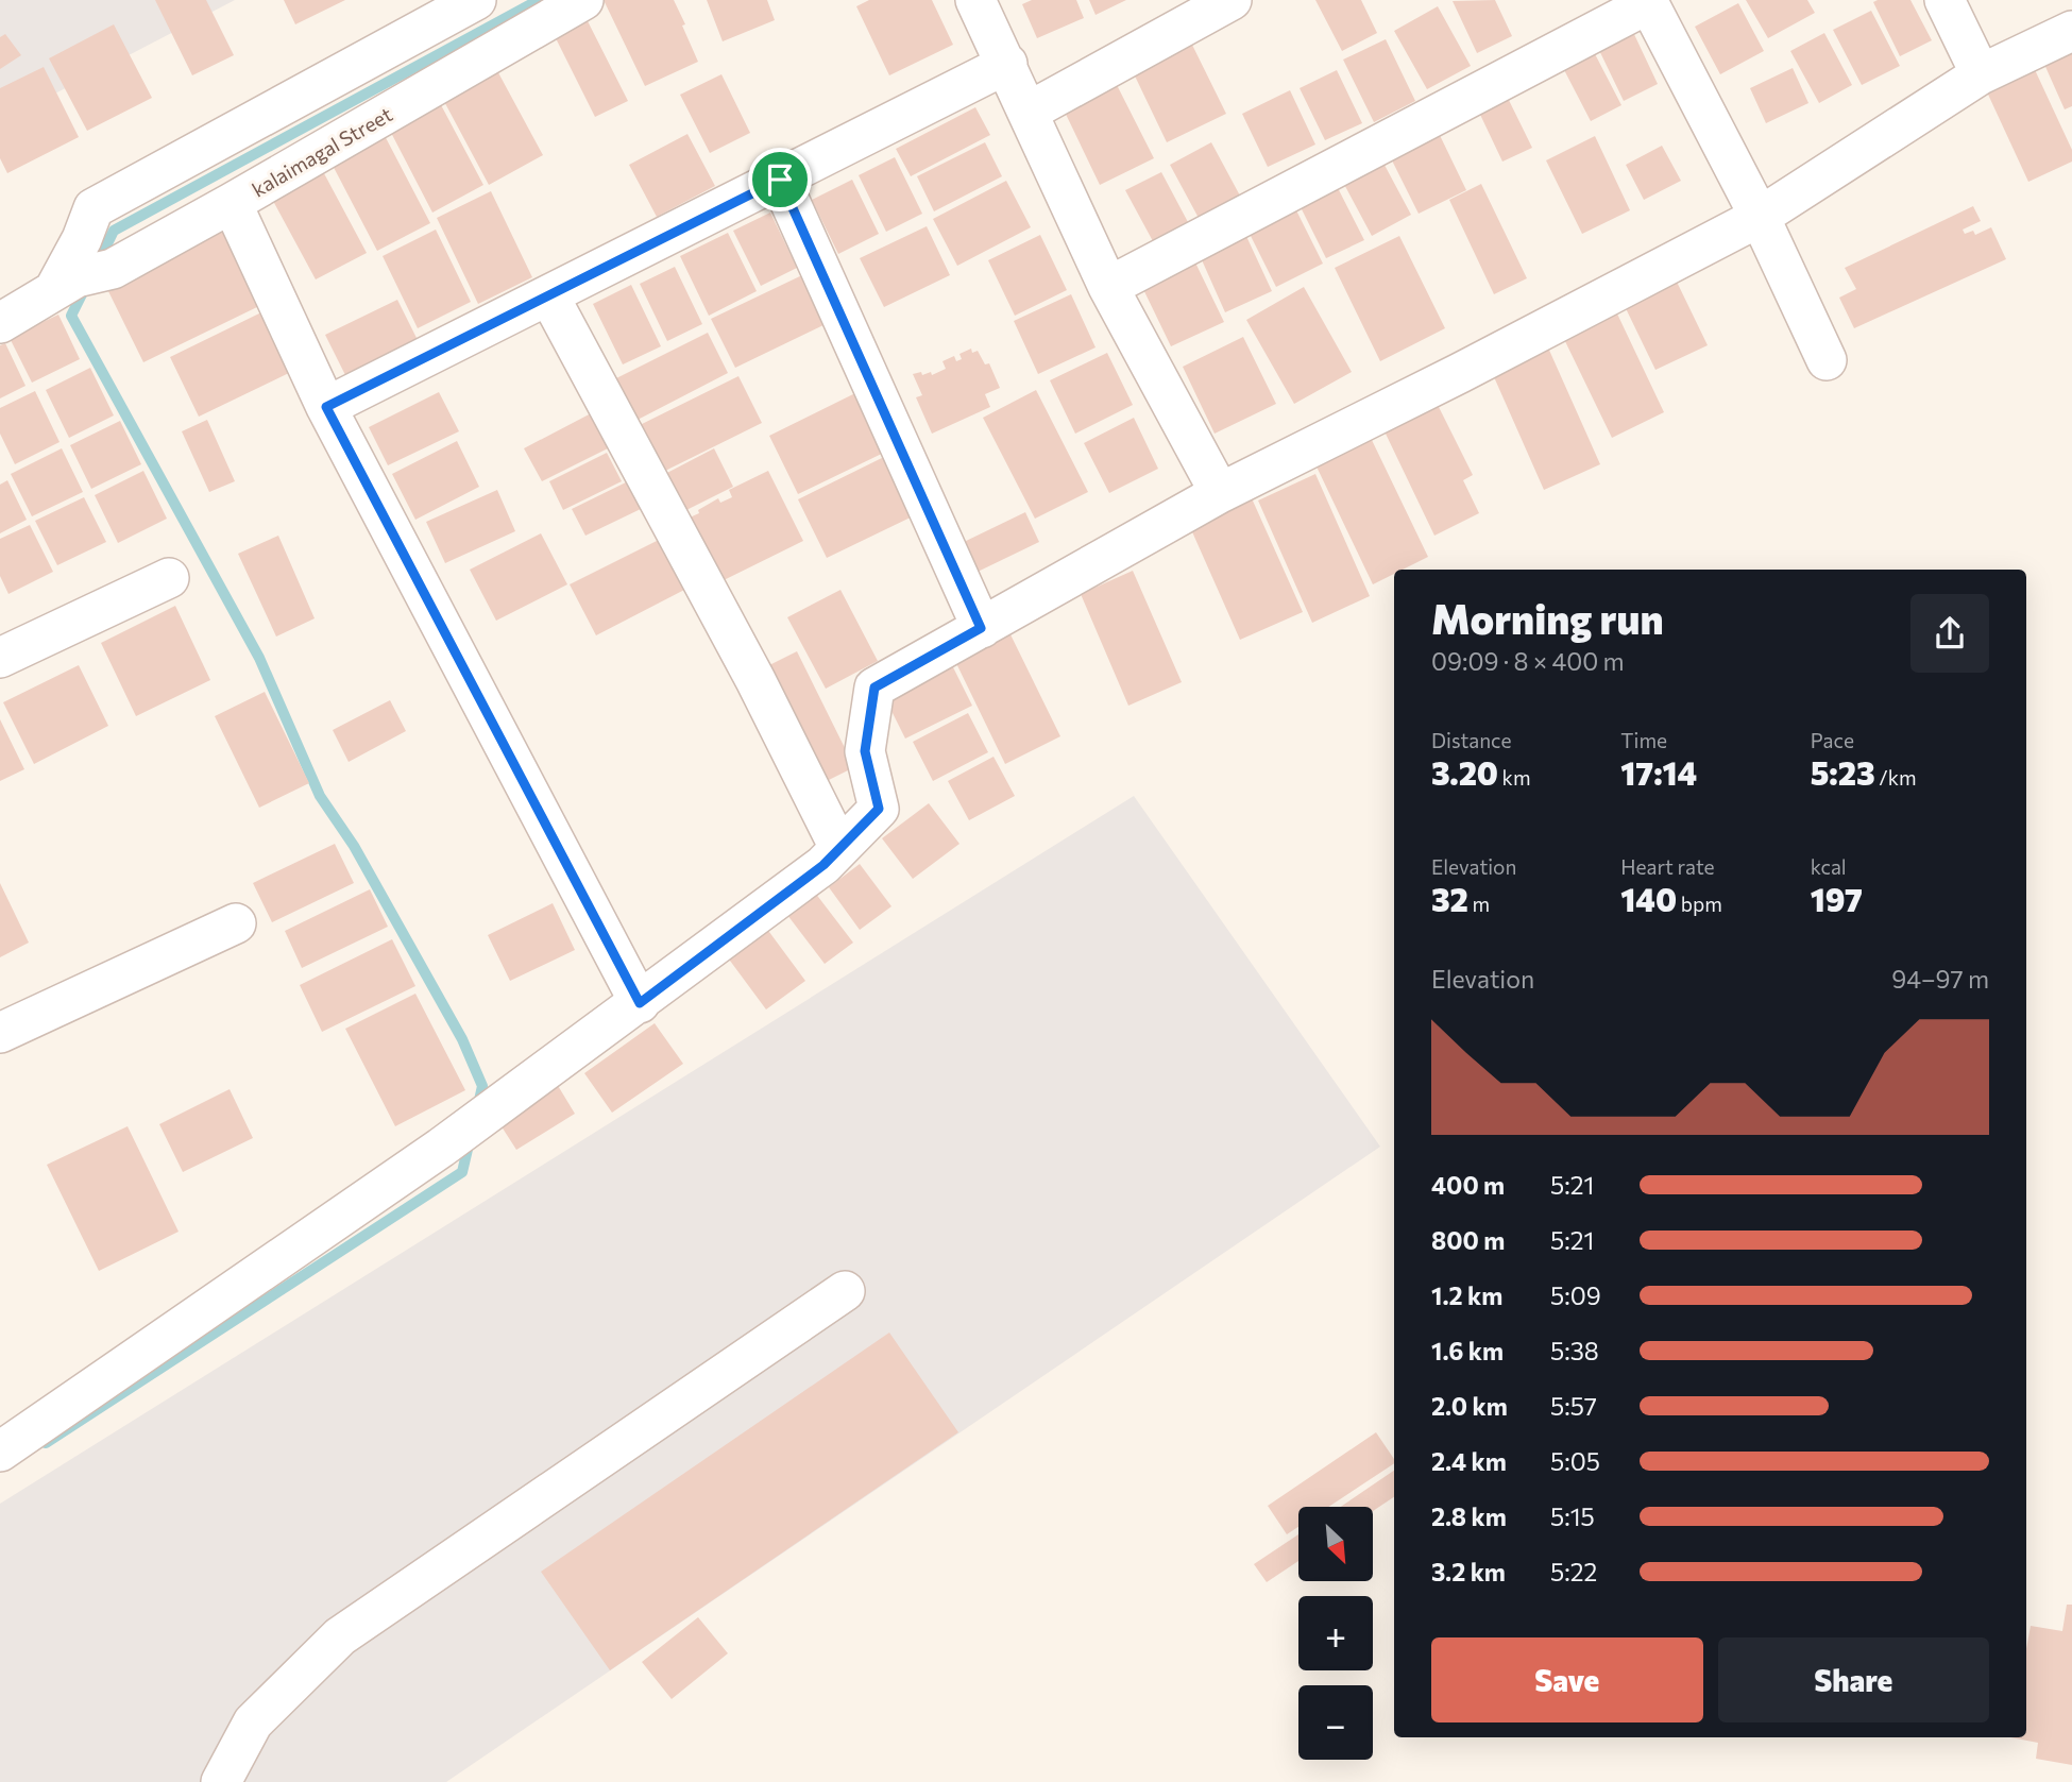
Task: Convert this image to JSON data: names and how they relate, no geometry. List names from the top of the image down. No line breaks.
{"streets":{"street":["kalaimagal Street"]},"north":"bottom right","page":{"heading":["Morning run","09:09 · 8 × 400 m"],"stats":[["Distance","3.20 km"],["Time","17:14"],["Pace","5:23 /km"],["Elevation","32 m"],["Heart rate","140 bpm"],["kcal","197"]],"chart":["Elevation","94–97 m"],"list":[{"name":"400 m","note":"5:21"},{"name":"800 m","note":"5:21"},{"name":"1.2 km","note":"5:09"},{"name":"1.6 km","note":"5:38"},{"name":"2.0 km","note":"5:57"},{"name":"2.4 km","note":"5:05"},{"name":"2.8 km","note":"5:15"},{"name":"3.2 km","note":"5:22"}],"map_buttons":["+","−"],"buttons":["Save","Share"]}}
